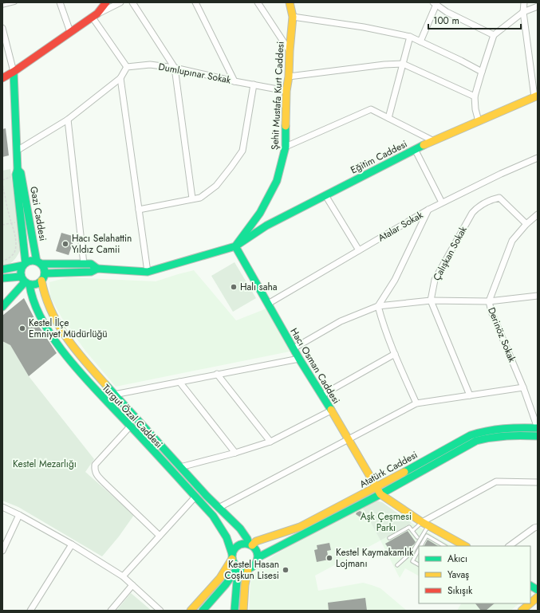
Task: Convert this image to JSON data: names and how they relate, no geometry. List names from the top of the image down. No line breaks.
{"streets":{"main road":["Şehit Mustafa Kurt Caddesi","Eğitim Caddesi","Gazi Caddesi","Hacı Osman Caddesi","Turgut Özal Caddesi","Atatürk Caddesi"],"street":["Dumlupınar Sokak","Atalar Sokak","Çalışkan Sokak","Derinöz Sokak"]},"crossings":[["Dumlupınar Sokak","Şehit Mustafa Kurt Caddesi"],["Şehit Mustafa Kurt Caddesi","Eğitim Caddesi"],["Şehit Mustafa Kurt Caddesi","Hacı Osman Caddesi"],["Eğitim Caddesi","Hacı Osman Caddesi"],["Gazi Caddesi","Turgut Özal Caddesi"],["Atalar Sokak","Hacı Osman Caddesi"],["Çalışkan Sokak","Derinöz Sokak"],["Derinöz Sokak","Atatürk Caddesi"],["Hacı Osman Caddesi","Atatürk Caddesi"],["Turgut Özal Caddesi","Atatürk Caddesi"]],"parks":["Kestel Mezarlığı","Aşk Çeşmesi Parkı"],"places":["Hacı Selahattin Yıldız Camii","Halı saha","Kestel İlçe Emniyet Müdürlüğü","Kestel Kaymakamlık Lojmanı","Kestel Hasan Coşkun Lisesi"],"legend":["Akıcı","Yavaş","Sıkışık"],"scale_bar":"100 m"}
